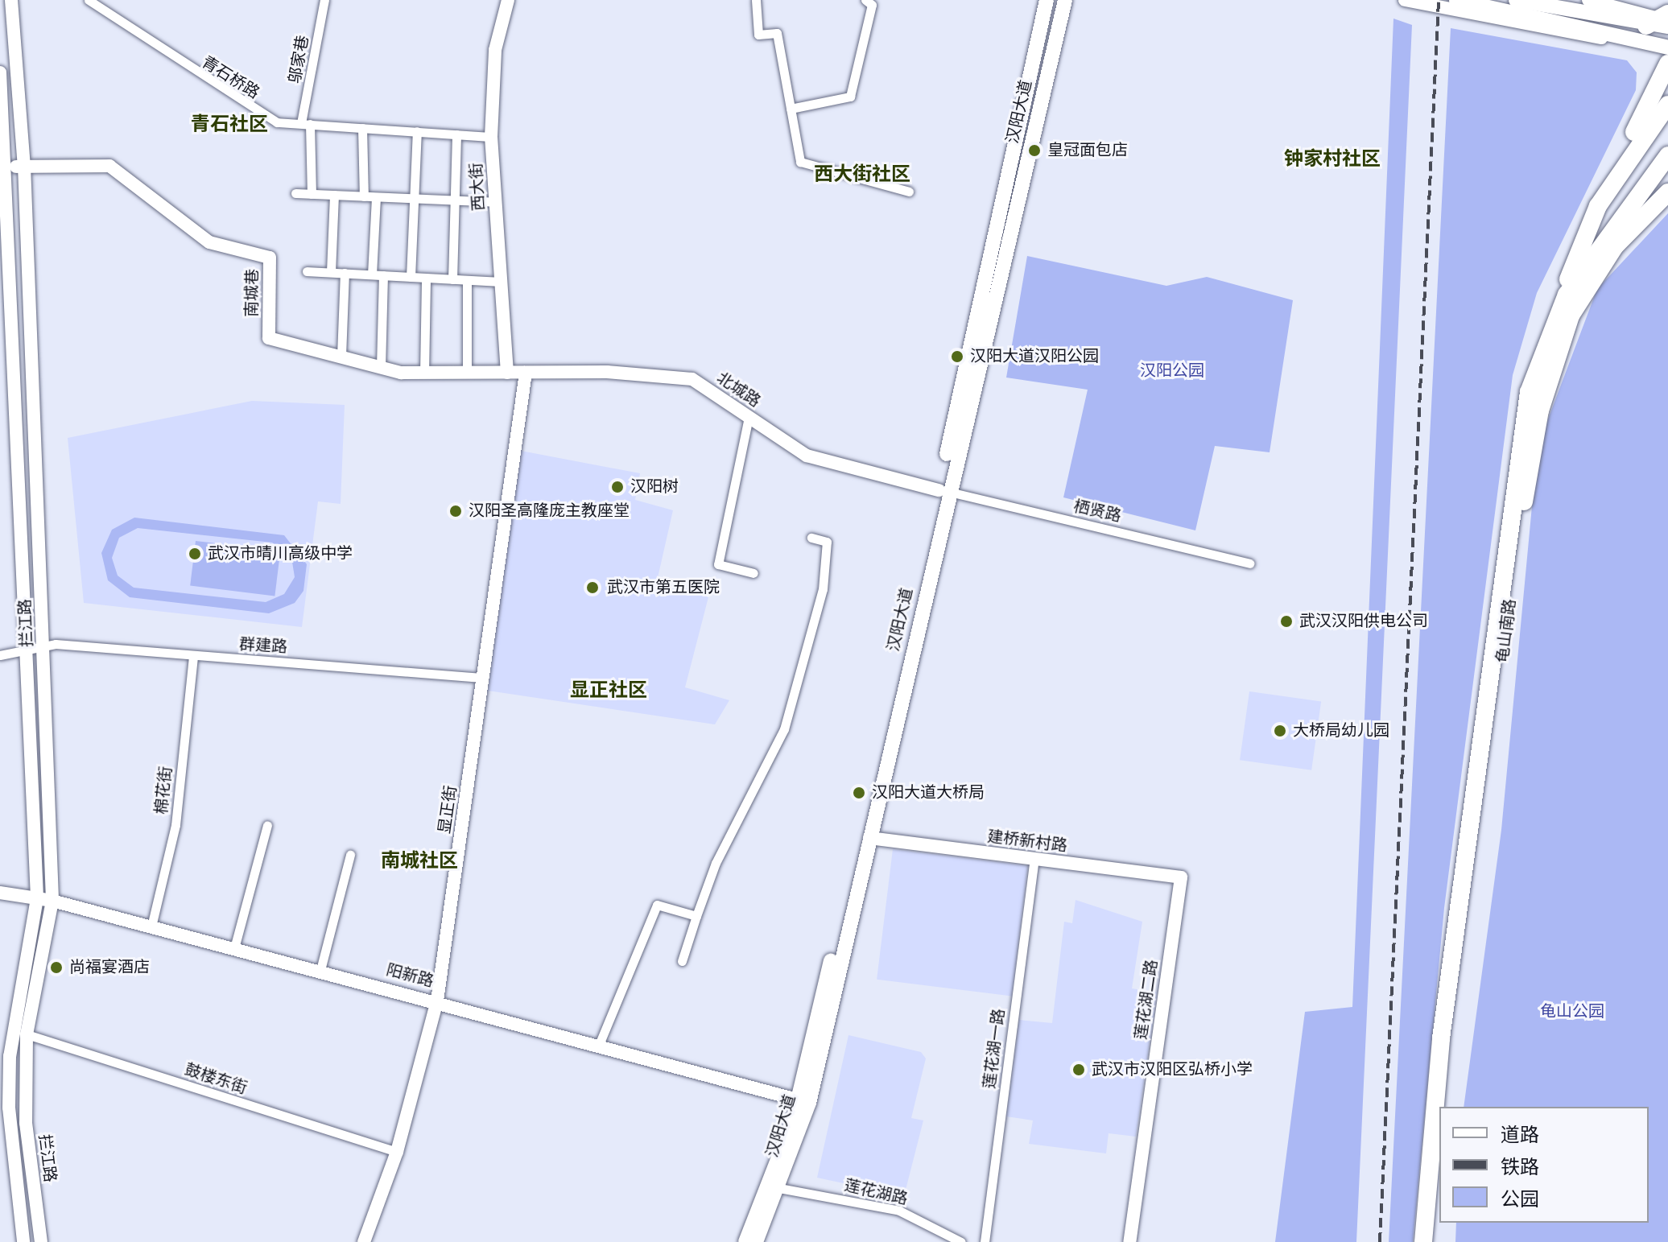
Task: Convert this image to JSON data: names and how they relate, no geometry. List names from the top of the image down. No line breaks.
{"streets":{"highway":["龟山南路"],"main road":["汉阳大道"],"street":["邬家巷","青石桥路","西大街","南城巷","北城路","栖贤路","拦江路","群建路","棉花街","显正街","建桥新村路","阳新路","莲花湖二路","莲花湖一路","鼓楼东街","莲花湖路"]},"crossings":[["邬家巷","青石桥路"],["青石桥路","西大街"],["汉阳大道","北城路"],["汉阳大道","栖贤路"],["汉阳大道","建桥新村路"],["汉阳大道","阳新路"],["汉阳大道","莲花湖路"],["西大街","南城巷"],["西大街","北城路"],["南城巷","北城路"],["南城巷","拦江路"],["北城路","栖贤路"],["北城路","显正街"],["拦江路","群建路"],["拦江路","阳新路"],["拦江路","鼓楼东街"],["群建路","棉花街"],["群建路","显正街"],["棉花街","阳新路"],["显正街","阳新路"],["显正街","鼓楼东街"],["建桥新村路","莲花湖二路"],["建桥新村路","莲花湖一路"]],"districts":["青石社区","钟家村社区","西大街社区","显正社区","南城社区"],"parks":["汉阳公园","龟山公园"],"places":["皇冠面包店","汉阳大道汉阳公园","汉阳树","汉阳圣高隆庞主教座堂","武汉市晴川高级中学","武汉市第五医院","武汉汉阳供电公司","大桥局幼儿园","汉阳大道大桥局","尚福宴酒店","武汉市汉阳区弘桥小学"],"legend":["道路","铁路","公园"]}
